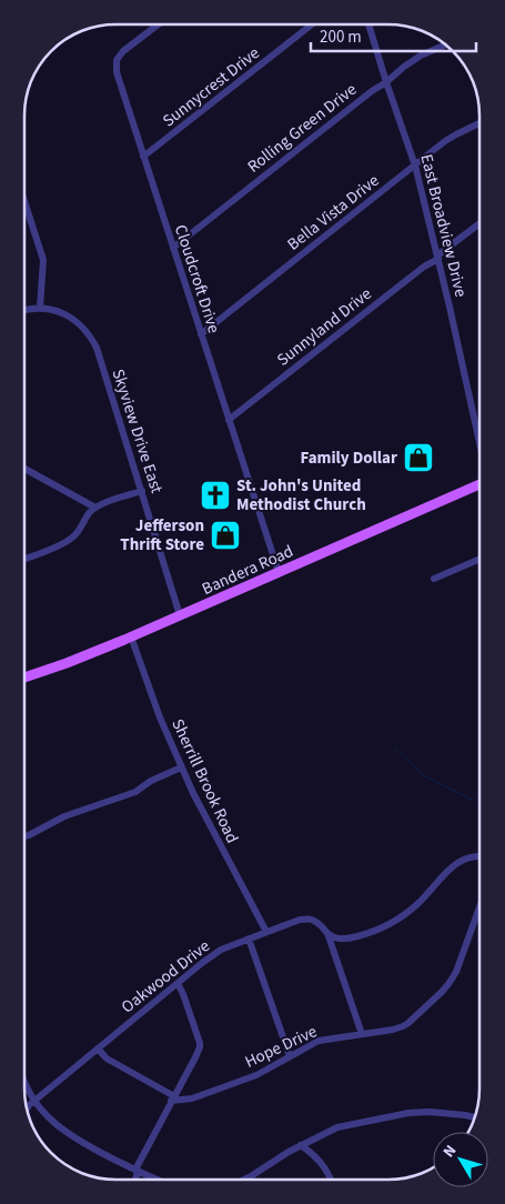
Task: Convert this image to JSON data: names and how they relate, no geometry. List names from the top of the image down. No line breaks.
{"streets":{"main road":["Bandera Road"],"street":["Sunnycrest Drive","Rolling Green Drive","Bella Vista Drive","East Broadview Drive","Cloudcroft Drive","Sunnyland Drive","Skyview Drive East","Sherrill Brook Road","Oakwood Drive","Hope Drive"]},"crossings":[["Sunnycrest Drive","Cloudcroft Drive"],["Rolling Green Drive","East Broadview Drive"],["Rolling Green Drive","Cloudcroft Drive"],["Bella Vista Drive","East Broadview Drive"],["Bella Vista Drive","Cloudcroft Drive"],["East Broadview Drive","Sunnyland Drive"],["Cloudcroft Drive","Sunnyland Drive"],["Cloudcroft Drive","Bandera Road"],["Skyview Drive East","Bandera Road"],["Bandera Road","Sherrill Brook Road"],["Sherrill Brook Road","Oakwood Drive"]],"places":{"shop":["Family Dollar","Jefferson Thrift Store"],"church":["St. John's United Methodist Church"]},"scale_bar":"200 m","north":"top left"}
